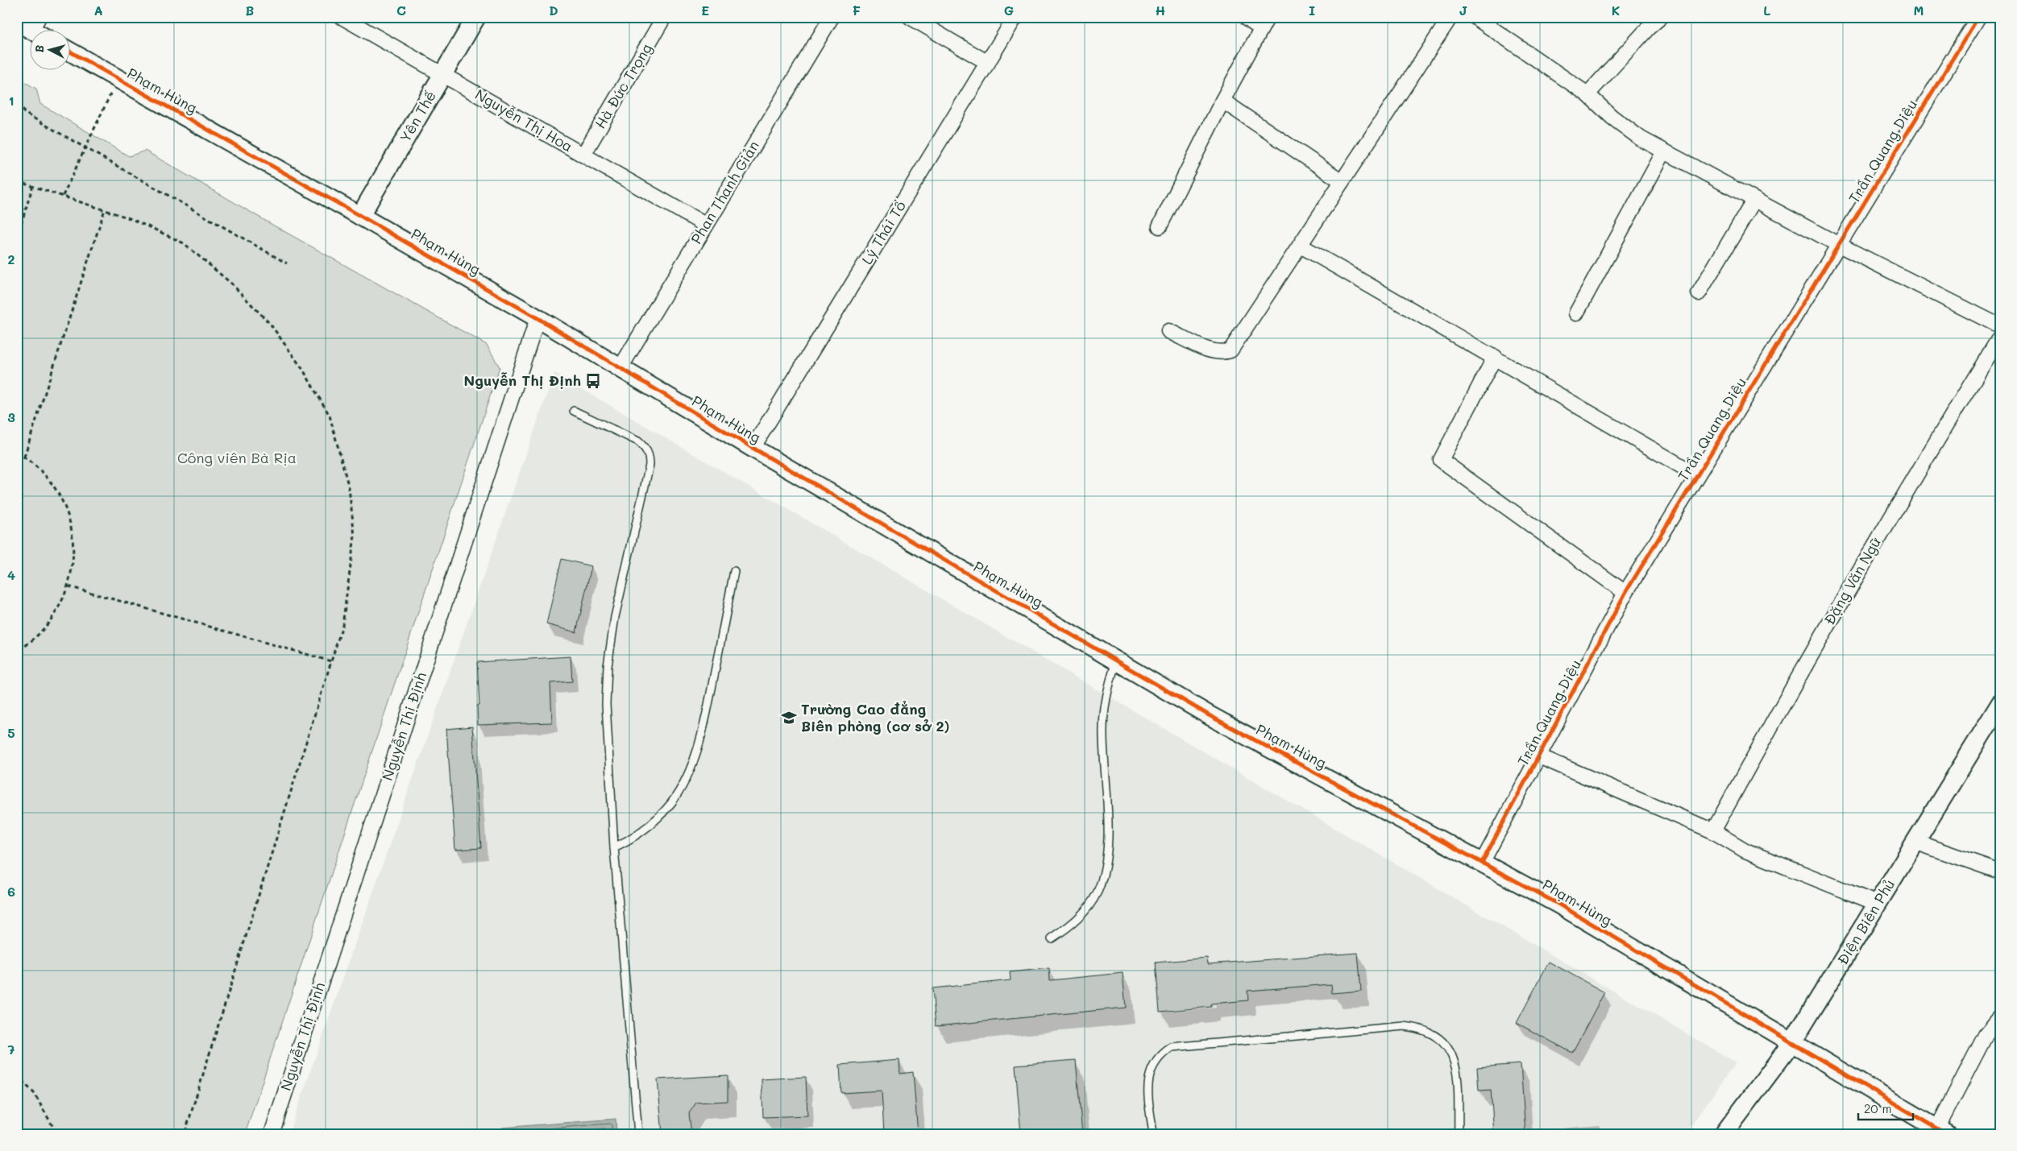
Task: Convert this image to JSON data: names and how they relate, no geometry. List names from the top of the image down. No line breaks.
{"streets":{"street":["Hà Đức Trọng","Phạm Hùng","Yên Thế","Nguyễn Thị Hoa","Trần Quang Diệu","Phan Thanh Giản","Lý Thái Tổ","Đặng Văn Ngữ","Nguyễn Thị Định","Điện Biên Phủ"]},"crossings":[["Hà Đức Trọng","Nguyễn Thị Hoa"],["Phạm Hùng","Yên Thế"],["Phạm Hùng","Trần Quang Diệu"],["Phạm Hùng","Phan Thanh Giản"],["Phạm Hùng","Lý Thái Tổ"],["Phạm Hùng","Nguyễn Thị Định"],["Phạm Hùng","Điện Biên Phủ"],["Yên Thế","Nguyễn Thị Hoa"],["Nguyễn Thị Hoa","Phan Thanh Giản"]],"parks":["Công viên Bà Rịa"],"places":{"bus stop":["Nguyễn Thị Định"],"school or university":["Trường Cao đẳng Biên phòng (cơ sở 2)"]},"scale_bar":"20 m","north":"left","grid":{"columns":["A","B","C","D","E","F","G","H","I","J","K","L","M"],"rows":["1","2","3","4","5","6","7"]}}
